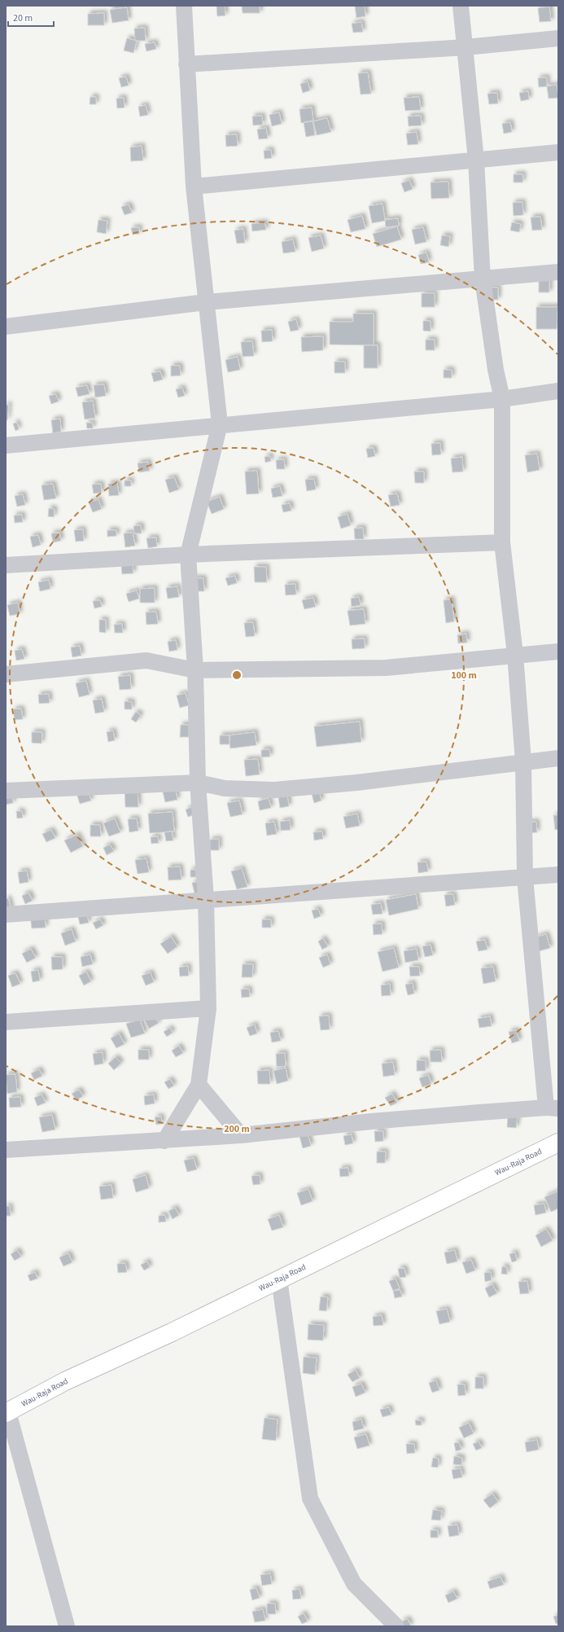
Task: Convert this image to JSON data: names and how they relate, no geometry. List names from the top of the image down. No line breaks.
{"streets":{"main road":["Wau-Raja Road"]},"scale_bar":"20 m","rings":["100 m","200 m"]}
